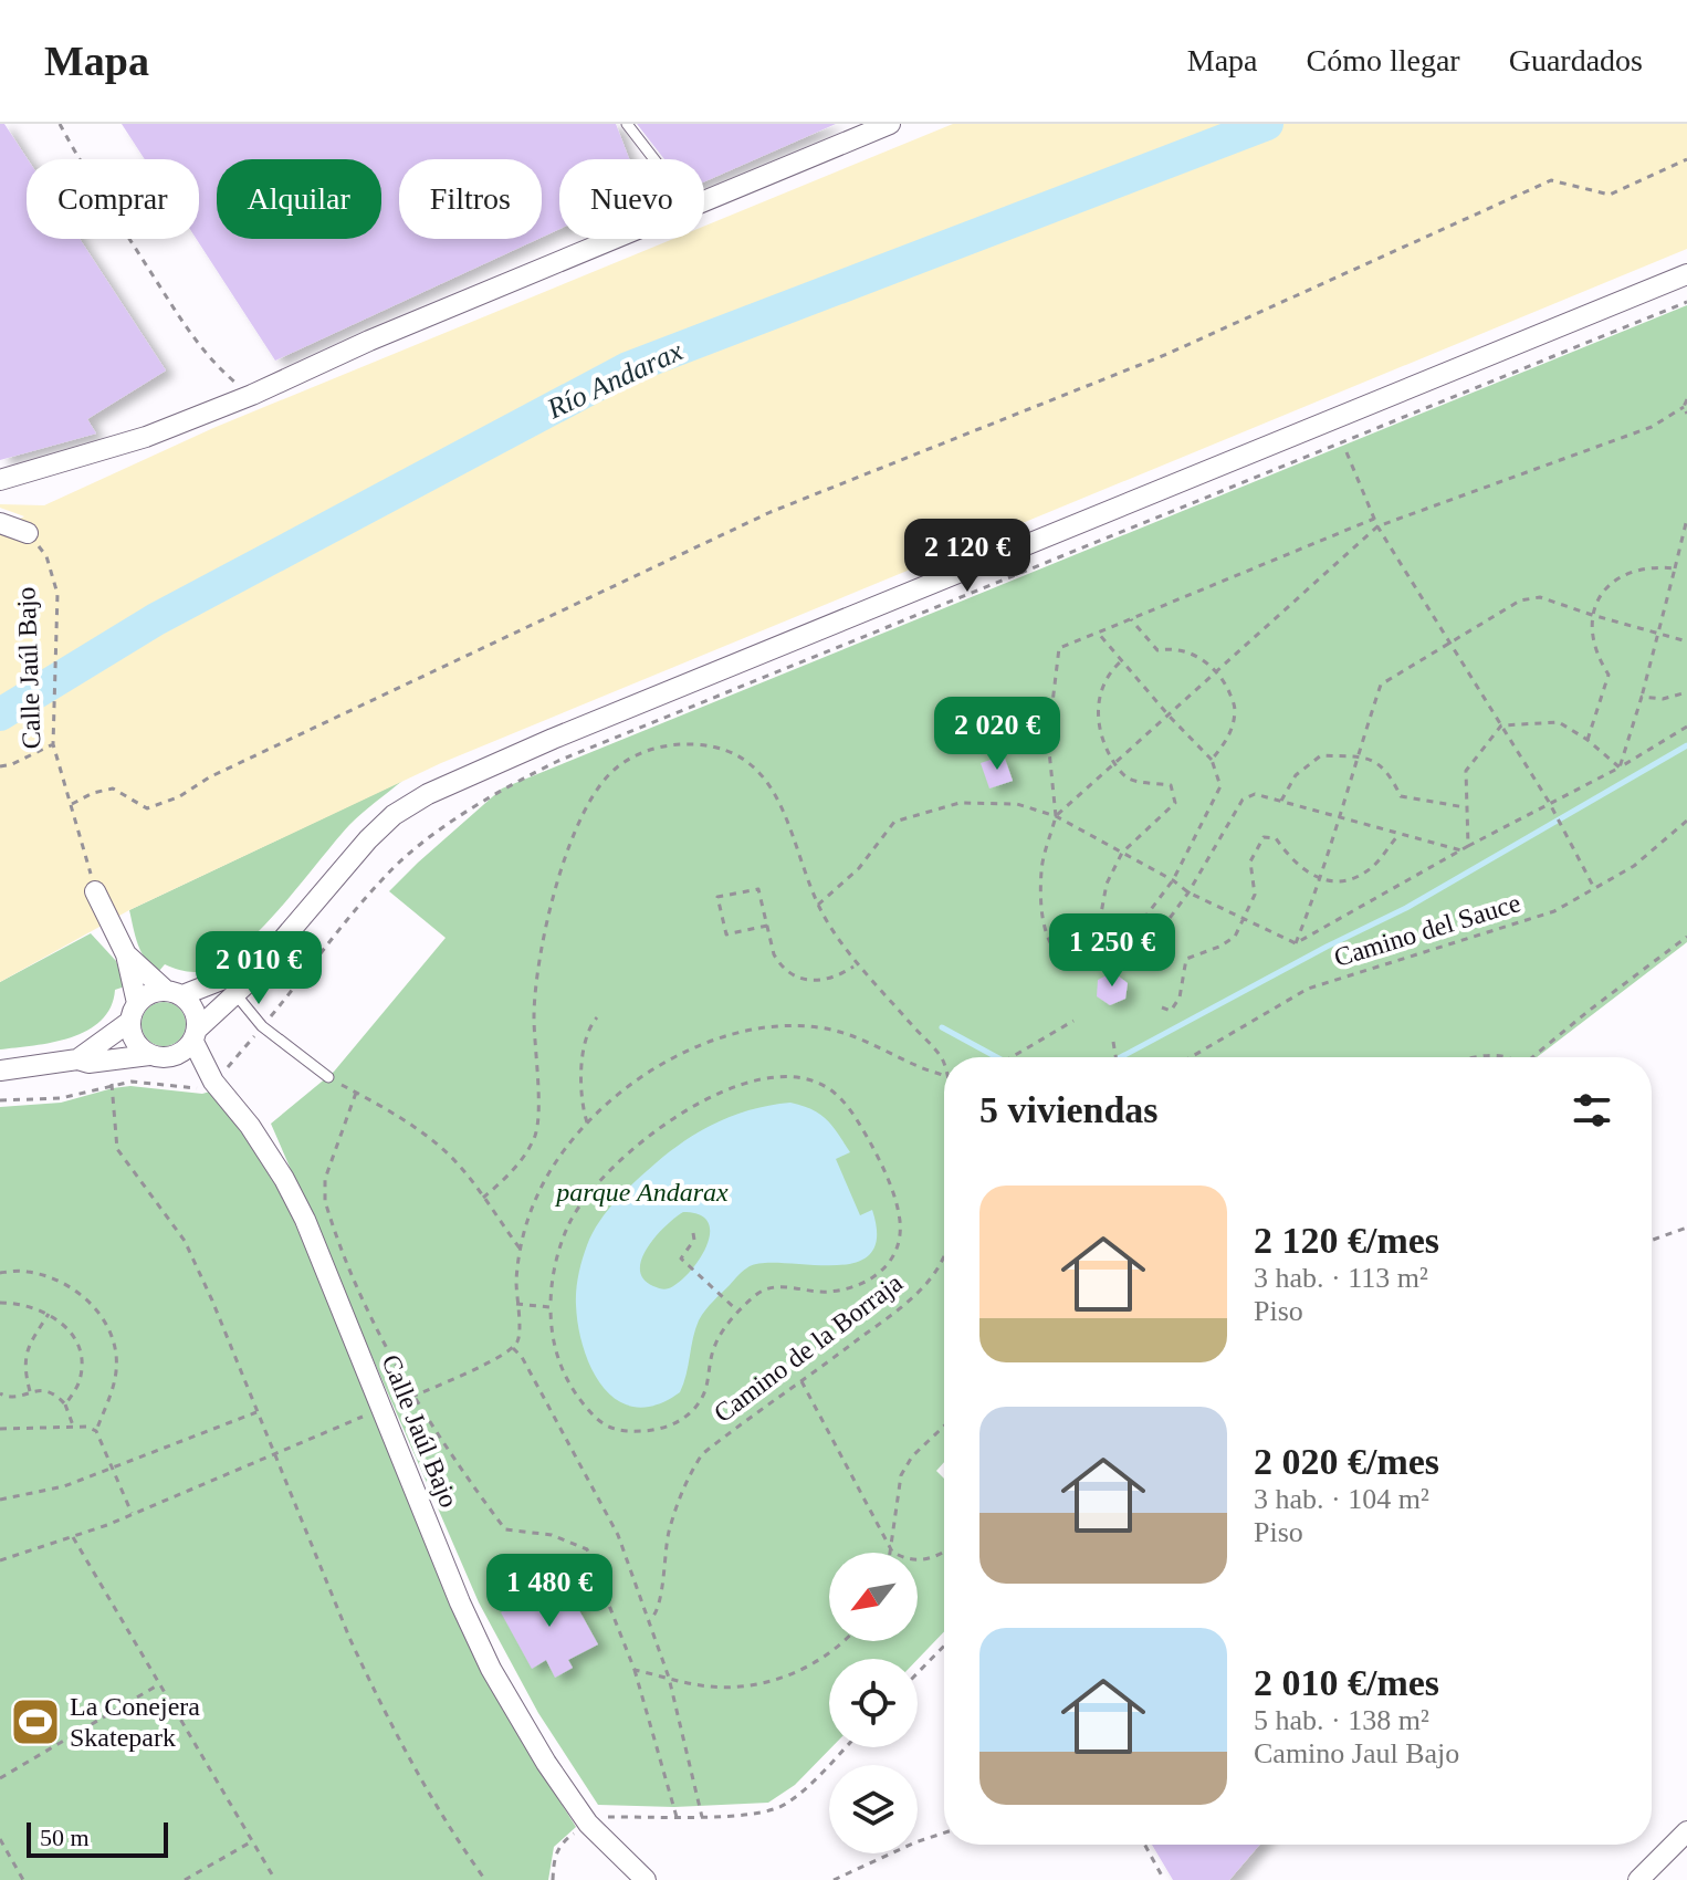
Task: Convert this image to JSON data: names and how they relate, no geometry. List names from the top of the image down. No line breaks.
{"streets":{"street":["Calle Jaúl Bajo"],"path":["Camino del Sauce","Camino de la Borraja"]},"water":["Río Andarax"],"parks":["parque Andarax"],"places":{"sports":["La Conejera Skatepark"]},"scale_bar":"50 m","north":"bottom left","page":{"header":"Mapa","nav":["Mapa","Cómo llegar","Guardados"],"chip":["Comprar","Alquilar","Filtros","Nuevo"],"price":["2 120 €","2 020 €","1 250 €","2 010 €","1 480 €"],"heading":"5 viviendas","list":[{"name":"2 120 €/mes","note":"3 hab. · 113 m² · Piso"},{"name":"2 020 €/mes","note":"3 hab. · 104 m² · Piso"},{"name":"2 010 €/mes","note":"5 hab. · 138 m² · Camino Jaul Bajo"}],"scale":"50 m"}}
